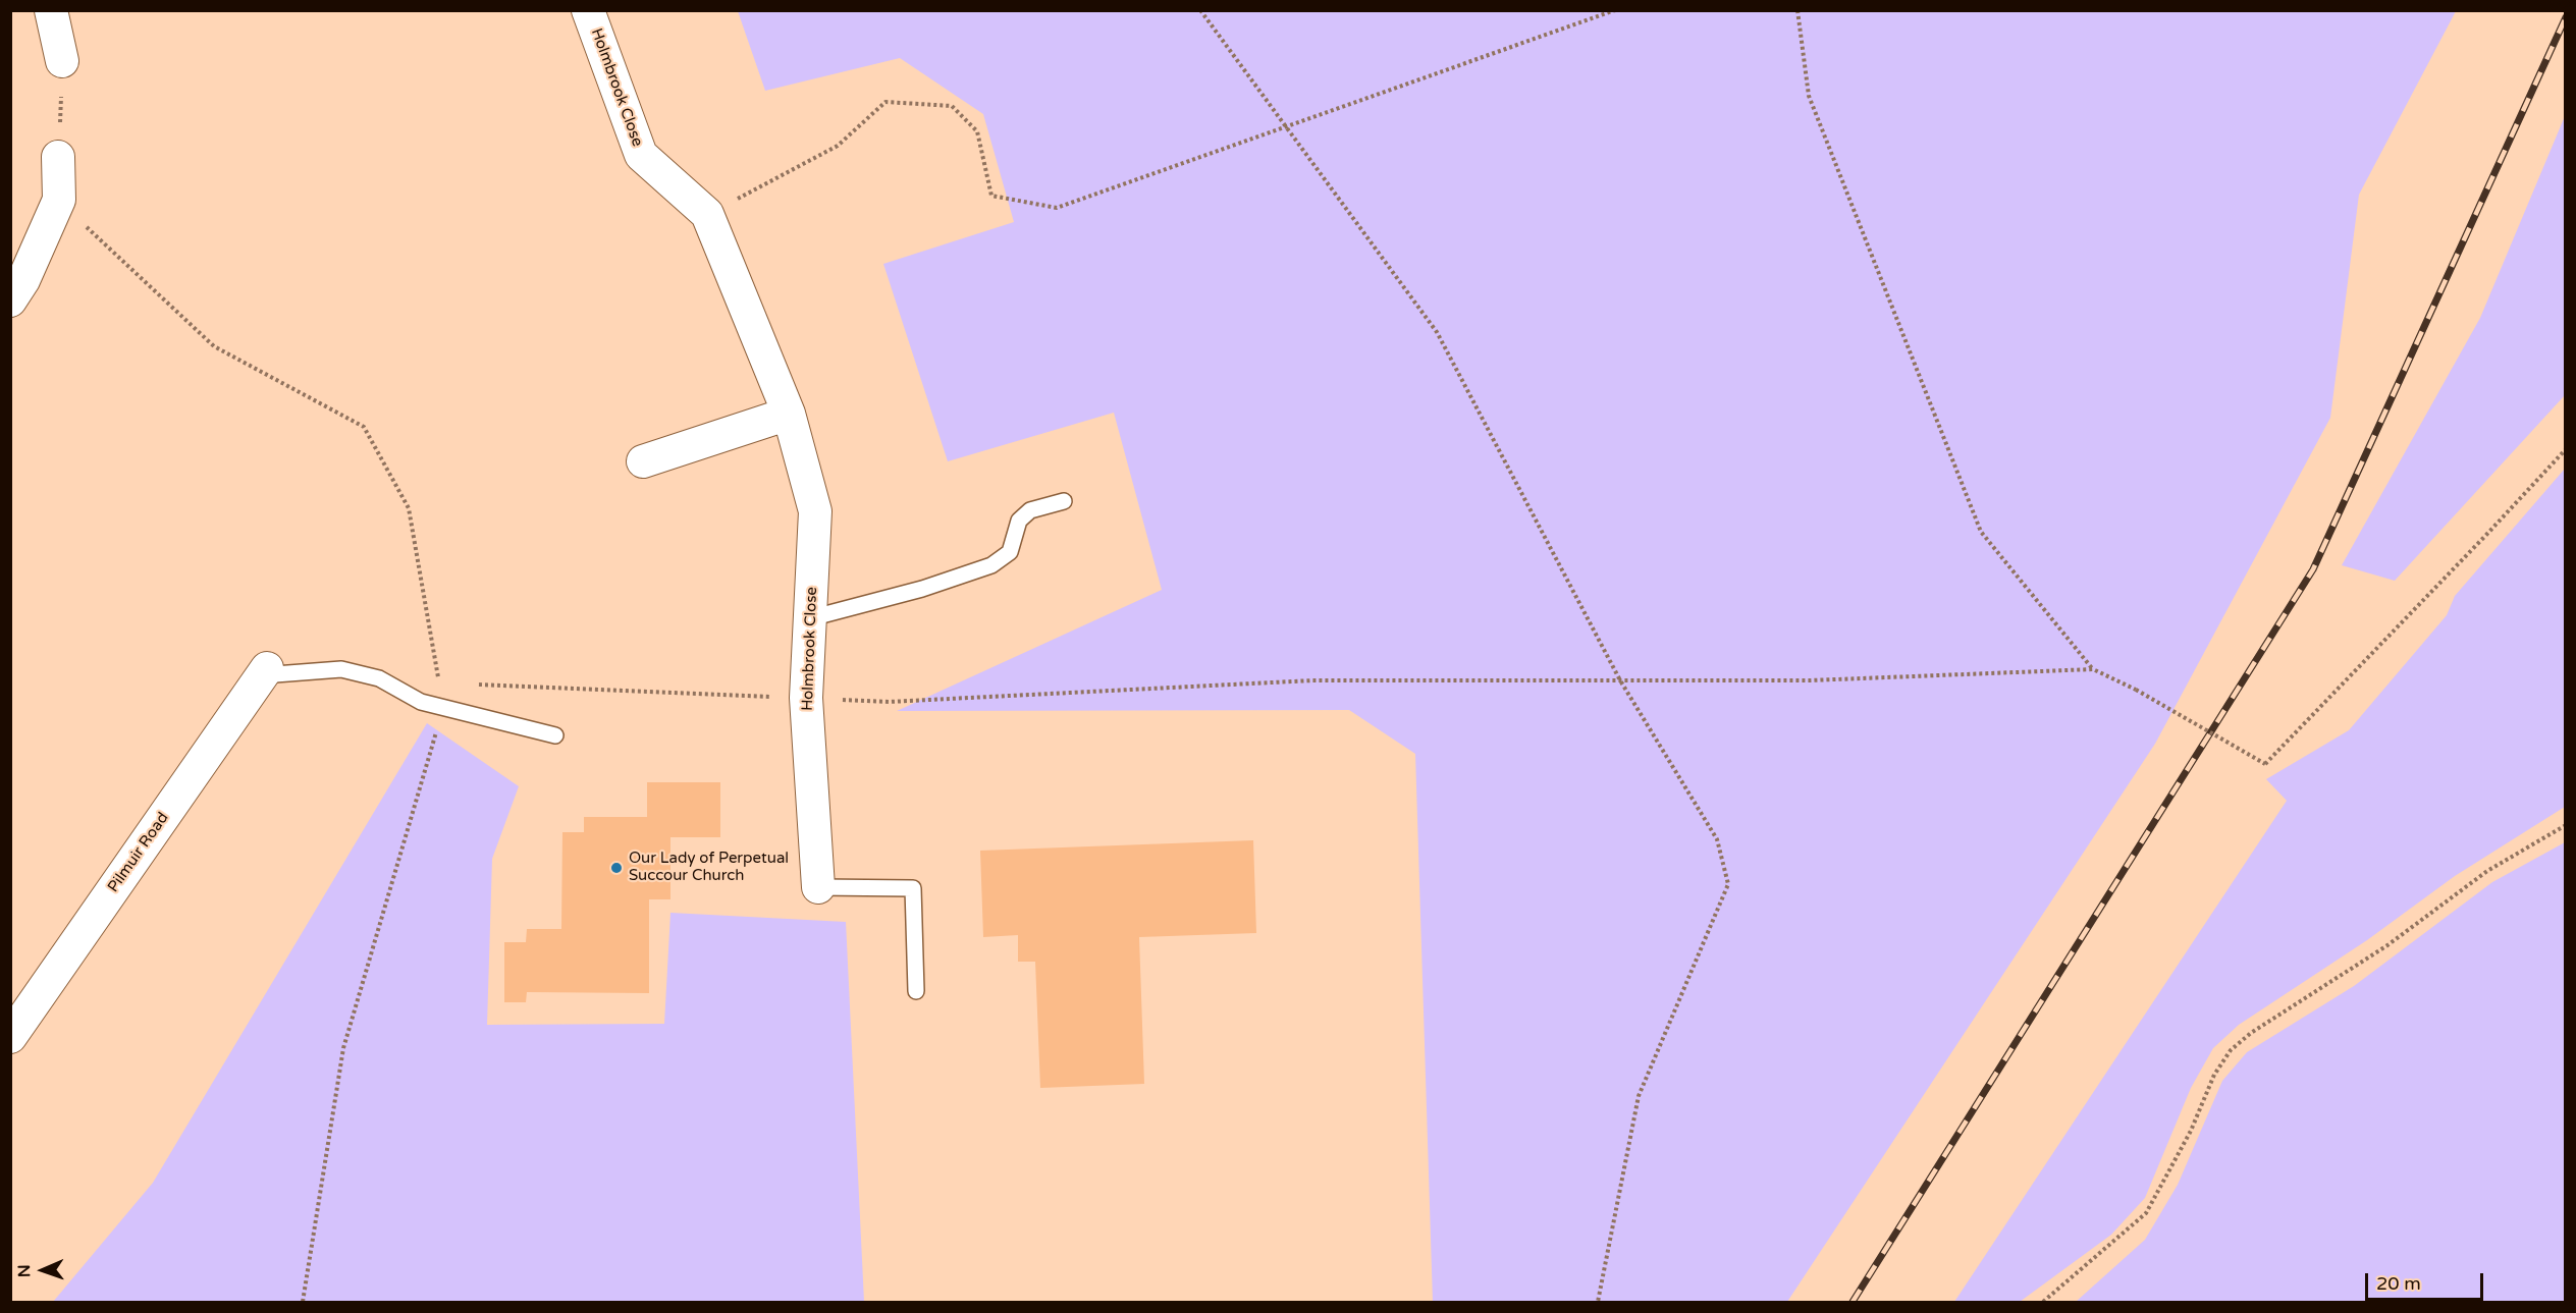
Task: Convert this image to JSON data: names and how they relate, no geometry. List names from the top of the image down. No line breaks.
{"streets":{"street":["Holmbrook Close","Pilmuir Road"]},"places":["Our Lady of Perpetual Succour Church"],"scale_bar":"20 m","north":"left"}
